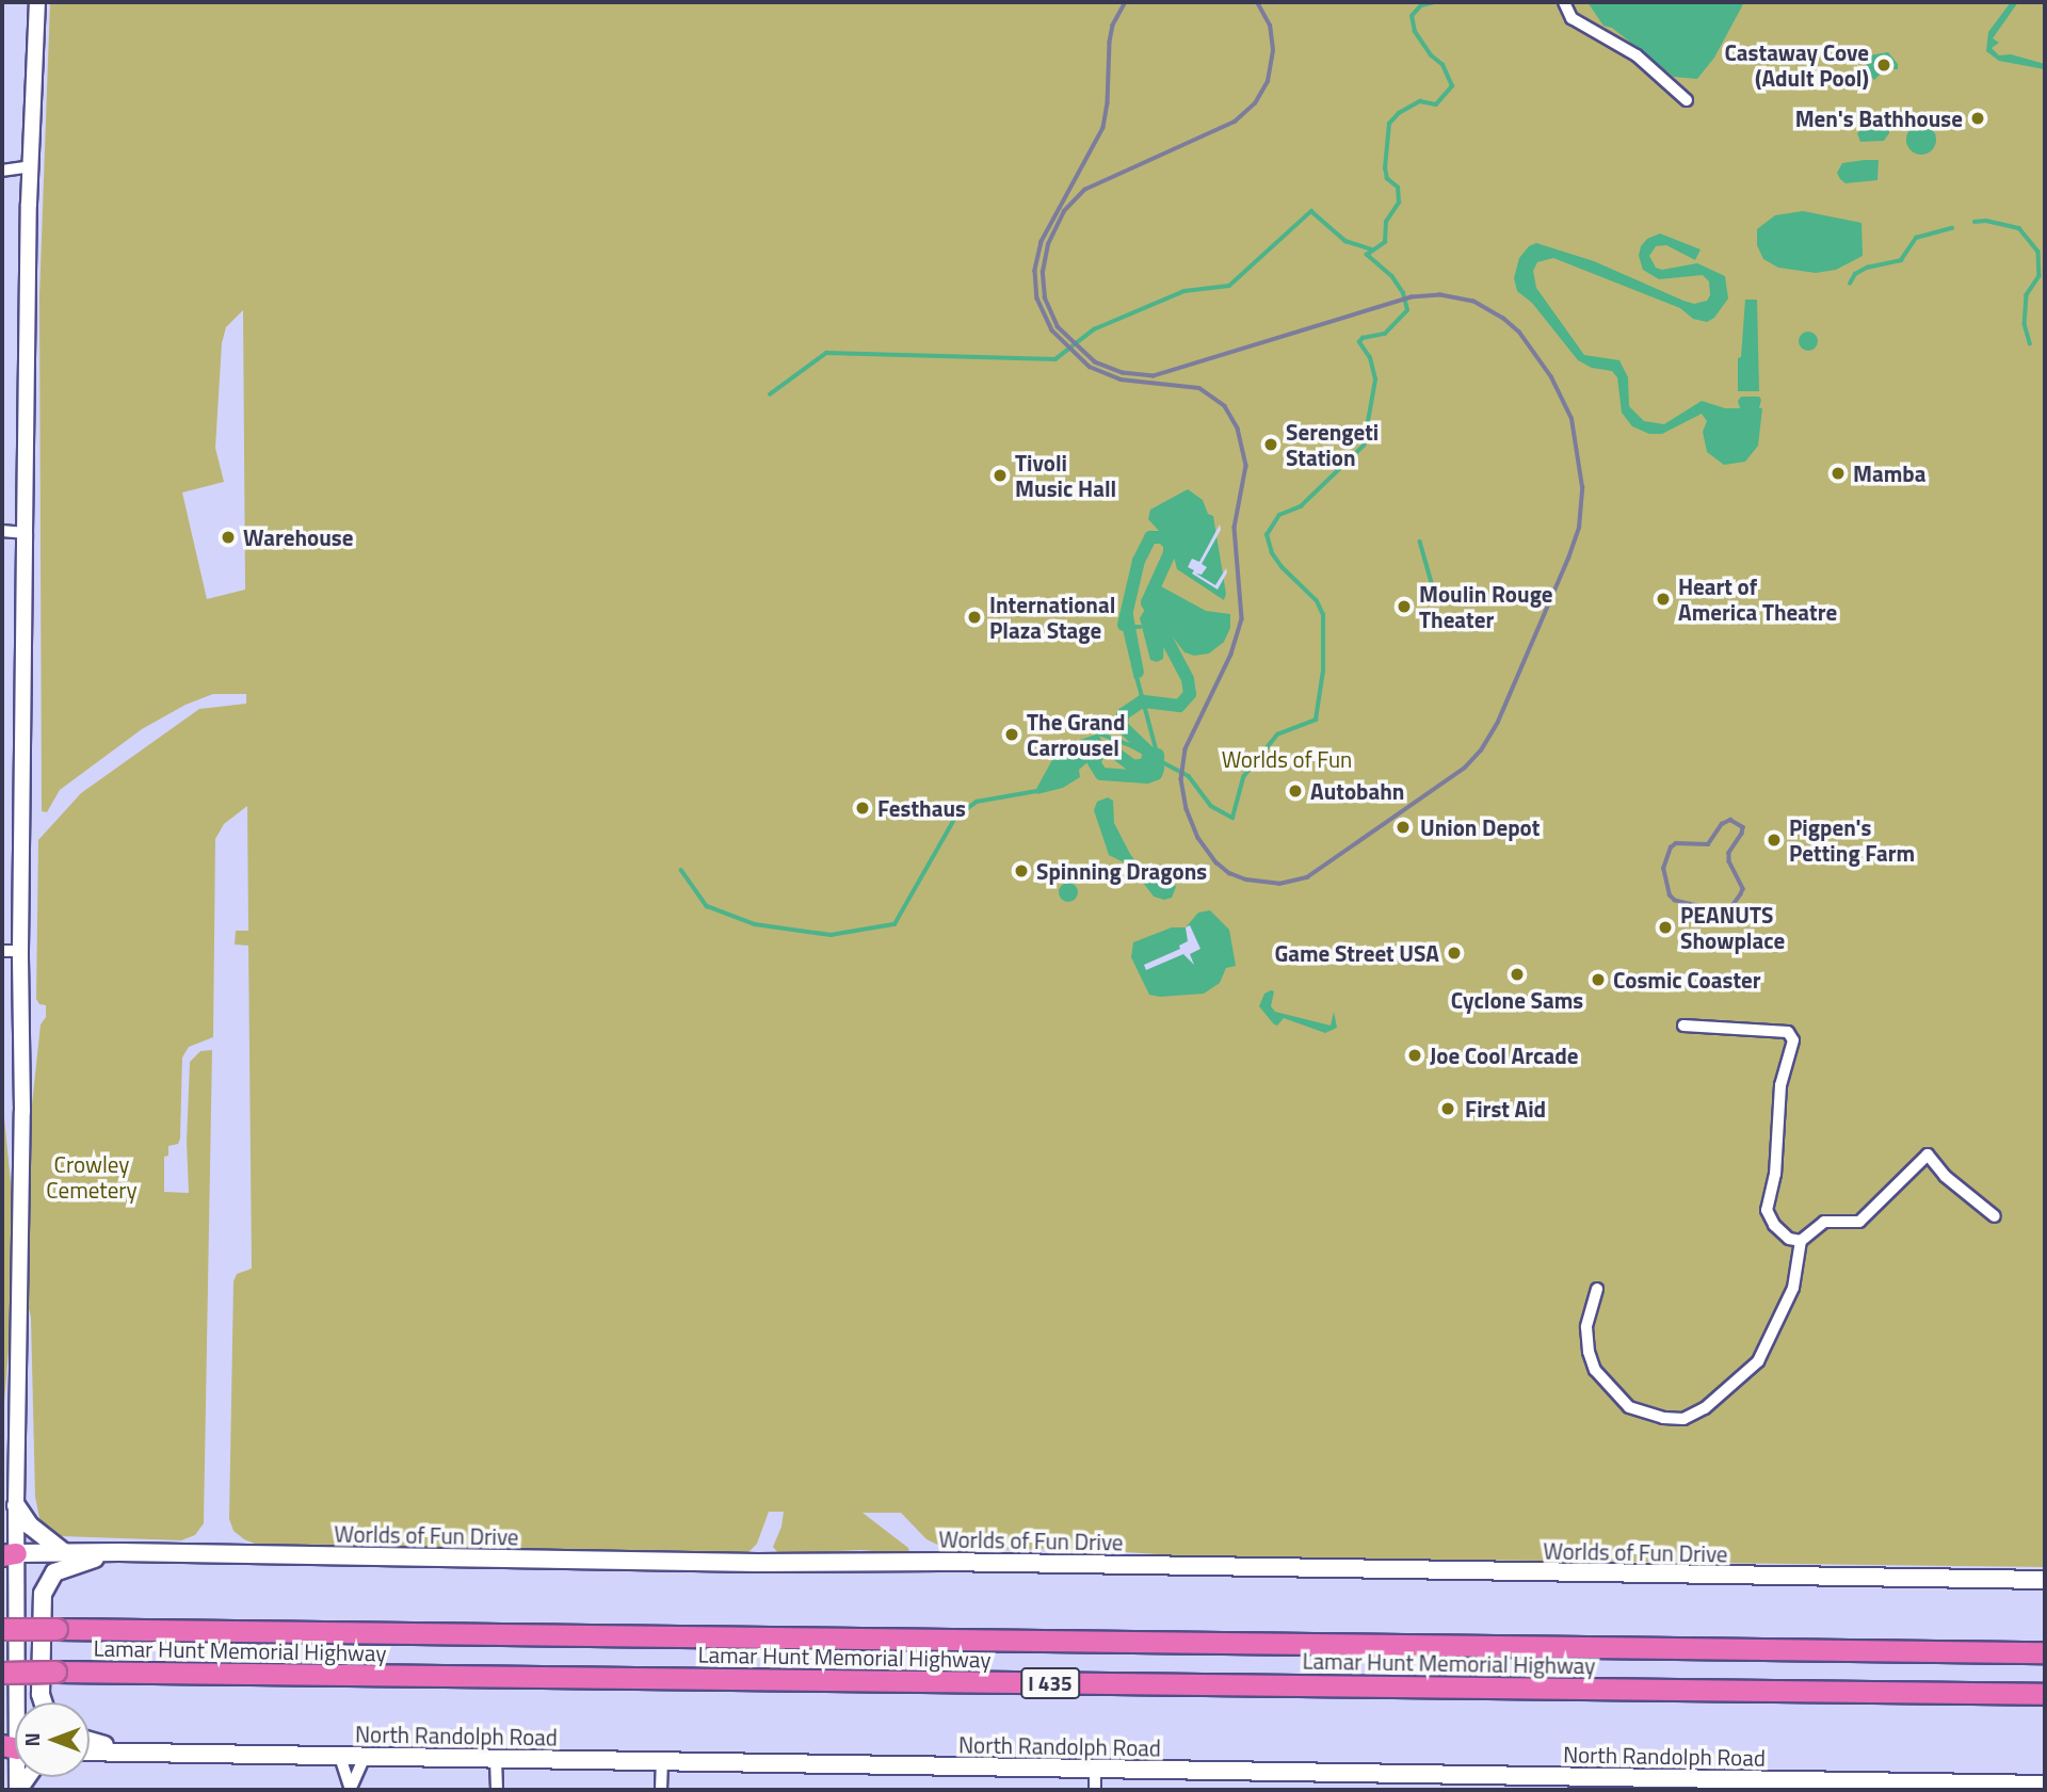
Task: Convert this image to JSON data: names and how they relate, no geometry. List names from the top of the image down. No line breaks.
{"streets":{"highway":["Lamar Hunt Memorial Highway","I 435"],"main road":["Worlds of Fun Drive","North Randolph Road"]},"parks":["Worlds of Fun","Crowley Cemetery"],"places":["Castaway Cove (Adult Pool)","Men's Bathhouse","Serengeti Station","Mamba","Tivoli Music Hall","Warehouse","Heart of America Theatre","Moulin Rouge Theater","International Plaza Stage","The Grand Carrousel","Autobahn","Festhaus","Union Depot","Pigpen's Petting Farm","Spinning Dragons","PEANUTS Showplace","Game Street USA","Cyclone Sams","Cosmic Coaster","Joe Cool Arcade","First Aid"],"north":"left"}
